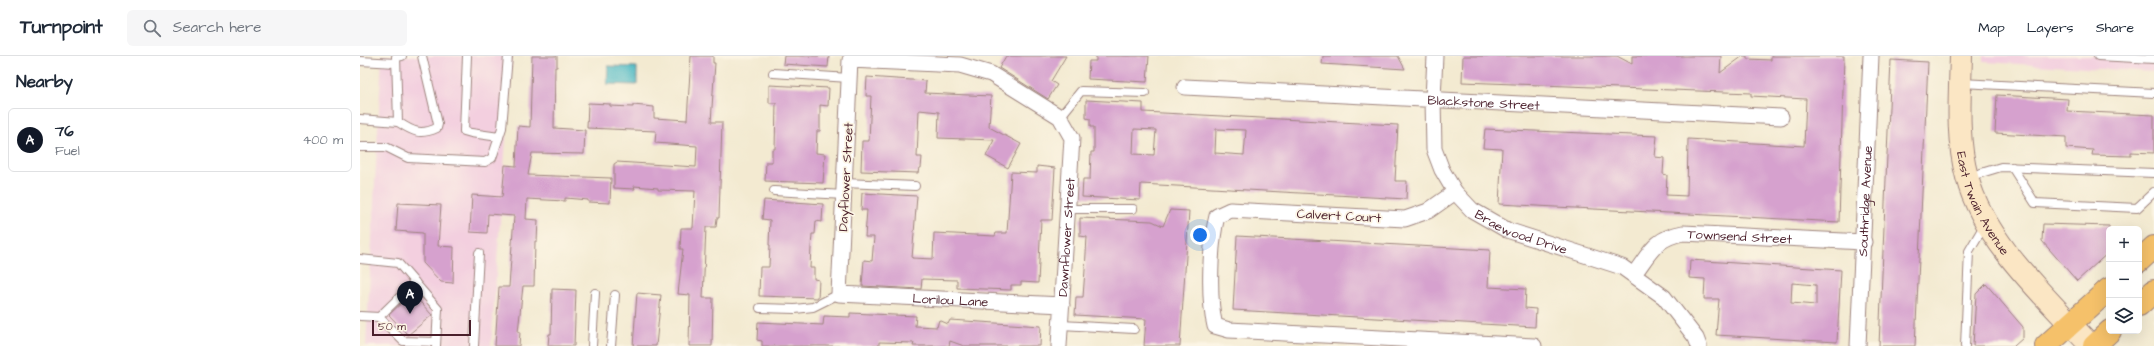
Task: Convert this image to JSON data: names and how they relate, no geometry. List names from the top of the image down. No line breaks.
{"streets":{"street":["Blackstone Street","Dayflower Street","Southridge Avenue","East Twain Avenue","Calvert Court","Braewood Drive","Townsend Street","Dawnflower Street","Lorilou Lane"]},"crossings":[["Blackstone Street","Braewood Drive"],["Dayflower Street","Lorilou Lane"],["Southridge Avenue","Townsend Street"],["Calvert Court","Braewood Drive"],["Braewood Drive","Townsend Street"],["Dawnflower Street","Lorilou Lane"]],"scale_bar":"50 m","page":{"header":"Turnpoint","search":"Search here","nav":["Map","Layers","Share"],"heading":"Nearby","list":[{"mark":"A","name":"76","note":"Fuel","value":"400 m"}],"map_buttons":["+","−"],"pins":"A","scale":"50 m"}}
